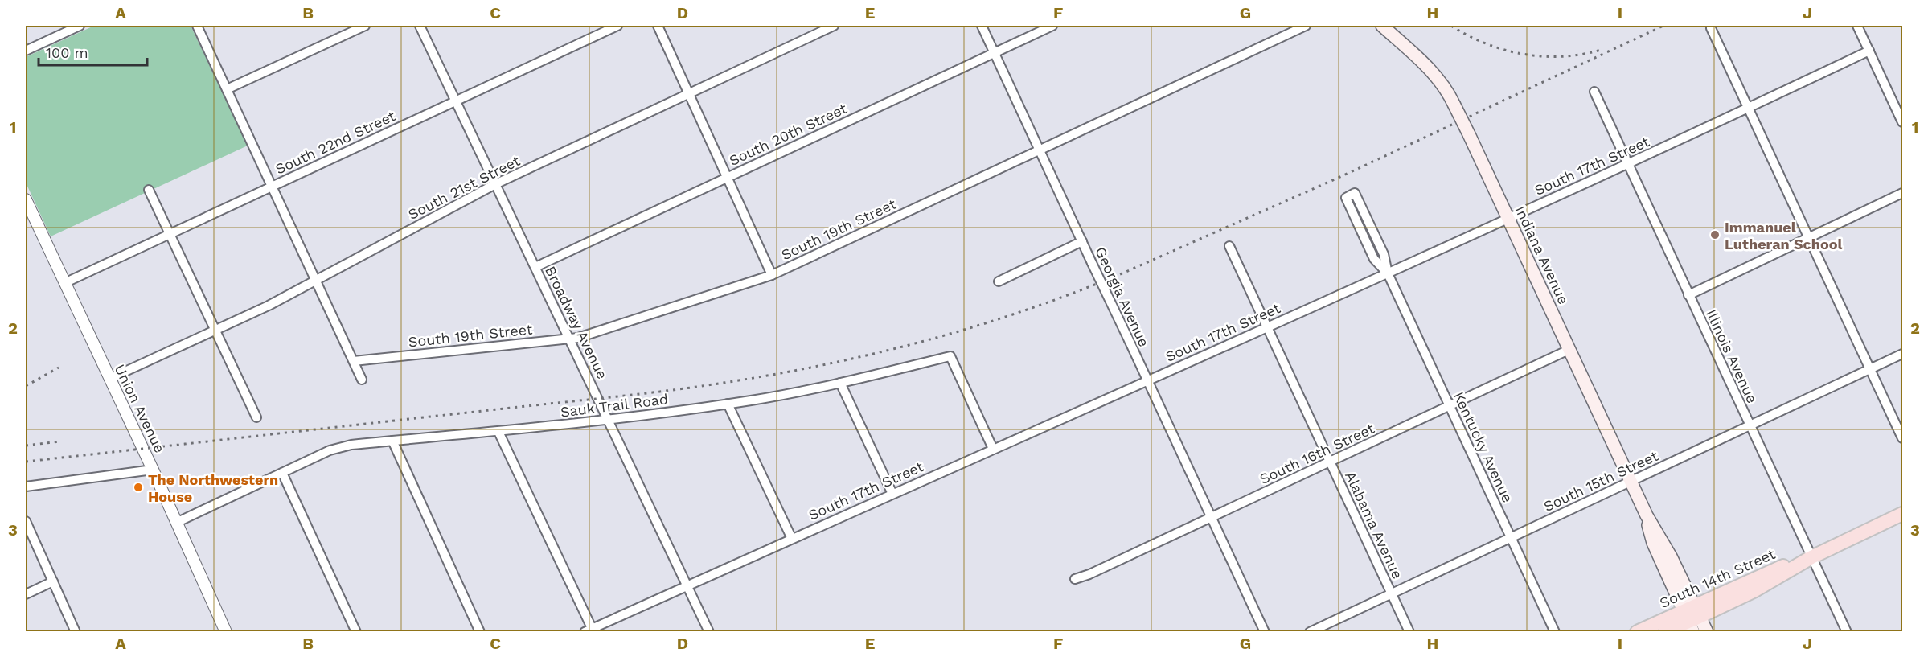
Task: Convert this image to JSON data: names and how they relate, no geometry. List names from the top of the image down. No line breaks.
{"streets":{"main road":["Indiana Avenue","South 14th Street"],"street":["South 20th Street","South 22nd Street","South 17th Street","South 21st Street","South 19th Street","Georgia Avenue","Broadway Avenue","Illinois Avenue","Sauk Trail Road","Union Avenue","Kentucky Avenue","South 16th Street","South 15th Street","Alabama Avenue"]},"crossings":[["South 20th Street","Georgia Avenue"],["South 20th Street","Broadway Avenue"],["South 22nd Street","Broadway Avenue"],["South 22nd Street","Union Avenue"],["South 17th Street","Indiana Avenue"],["South 17th Street","Georgia Avenue"],["South 17th Street","Broadway Avenue"],["South 17th Street","Illinois Avenue"],["South 17th Street","Sauk Trail Road"],["South 17th Street","Kentucky Avenue"],["South 17th Street","Alabama Avenue"],["South 21st Street","Broadway Avenue"],["South 21st Street","Union Avenue"],["South 19th Street","Georgia Avenue"],["South 19th Street","Broadway Avenue"],["Indiana Avenue","South 16th Street"],["Indiana Avenue","South 15th Street"],["Indiana Avenue","South 14th Street"],["Georgia Avenue","South 16th Street"],["Broadway Avenue","Sauk Trail Road"],["Illinois Avenue","South 15th Street"],["Illinois Avenue","South 14th Street"],["Kentucky Avenue","South 16th Street"],["Kentucky Avenue","South 15th Street"],["South 16th Street","Alabama Avenue"],["South 15th Street","Alabama Avenue"]],"places":["Immanuel Lutheran School","The Northwestern House"],"scale_bar":"100 m","grid":{"columns":["A","B","C","D","E","F","G","H","I","J"],"rows":["1","2","3"]}}
